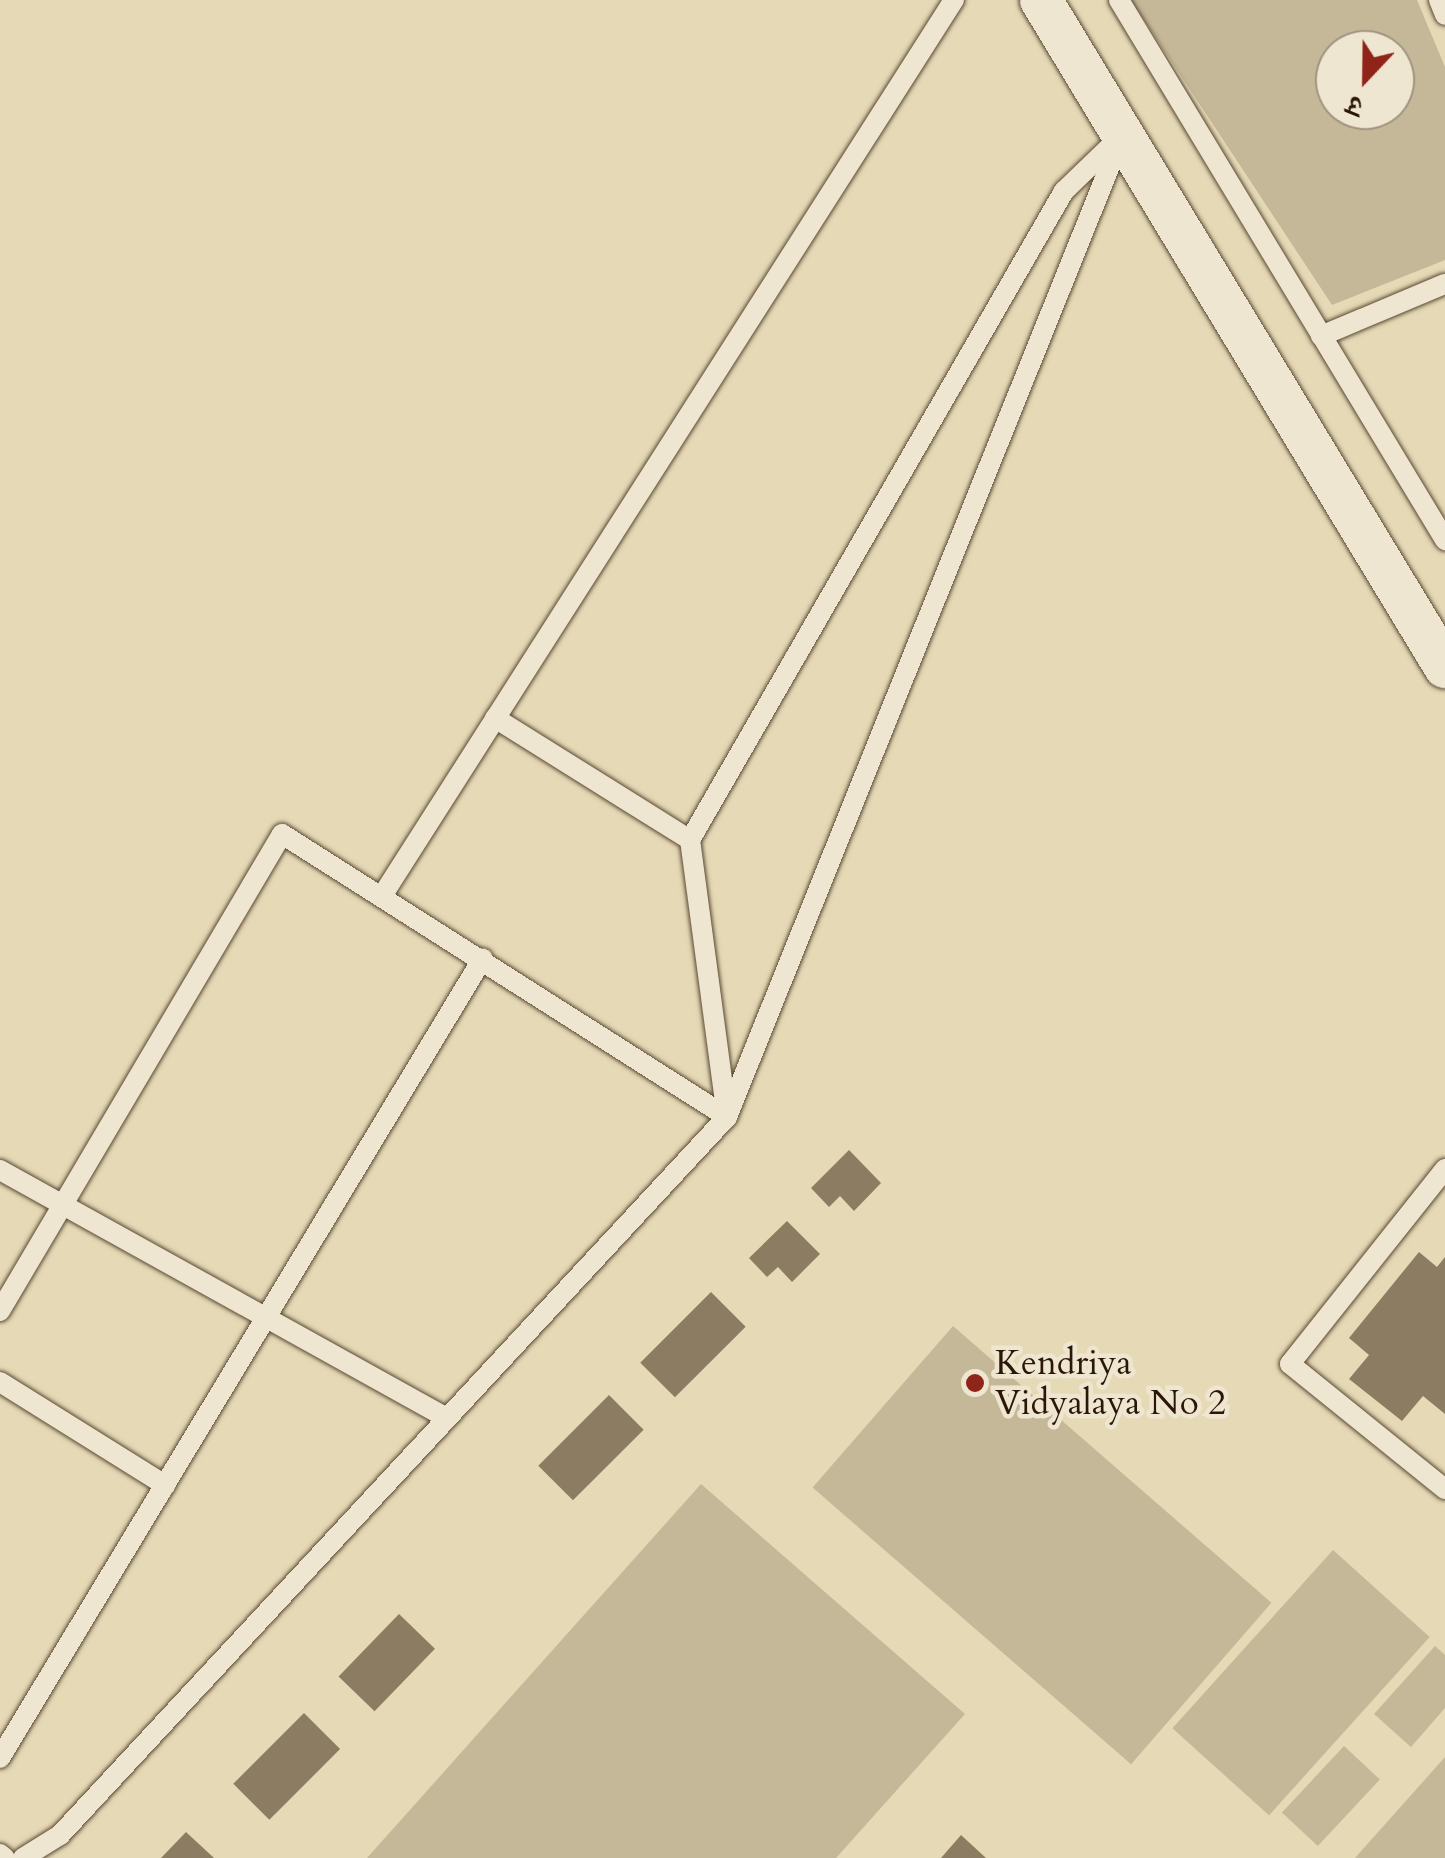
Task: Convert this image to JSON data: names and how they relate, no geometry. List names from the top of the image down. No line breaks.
{"places":["Kendriya Vidyalaya No 2"],"north":"bottom"}
